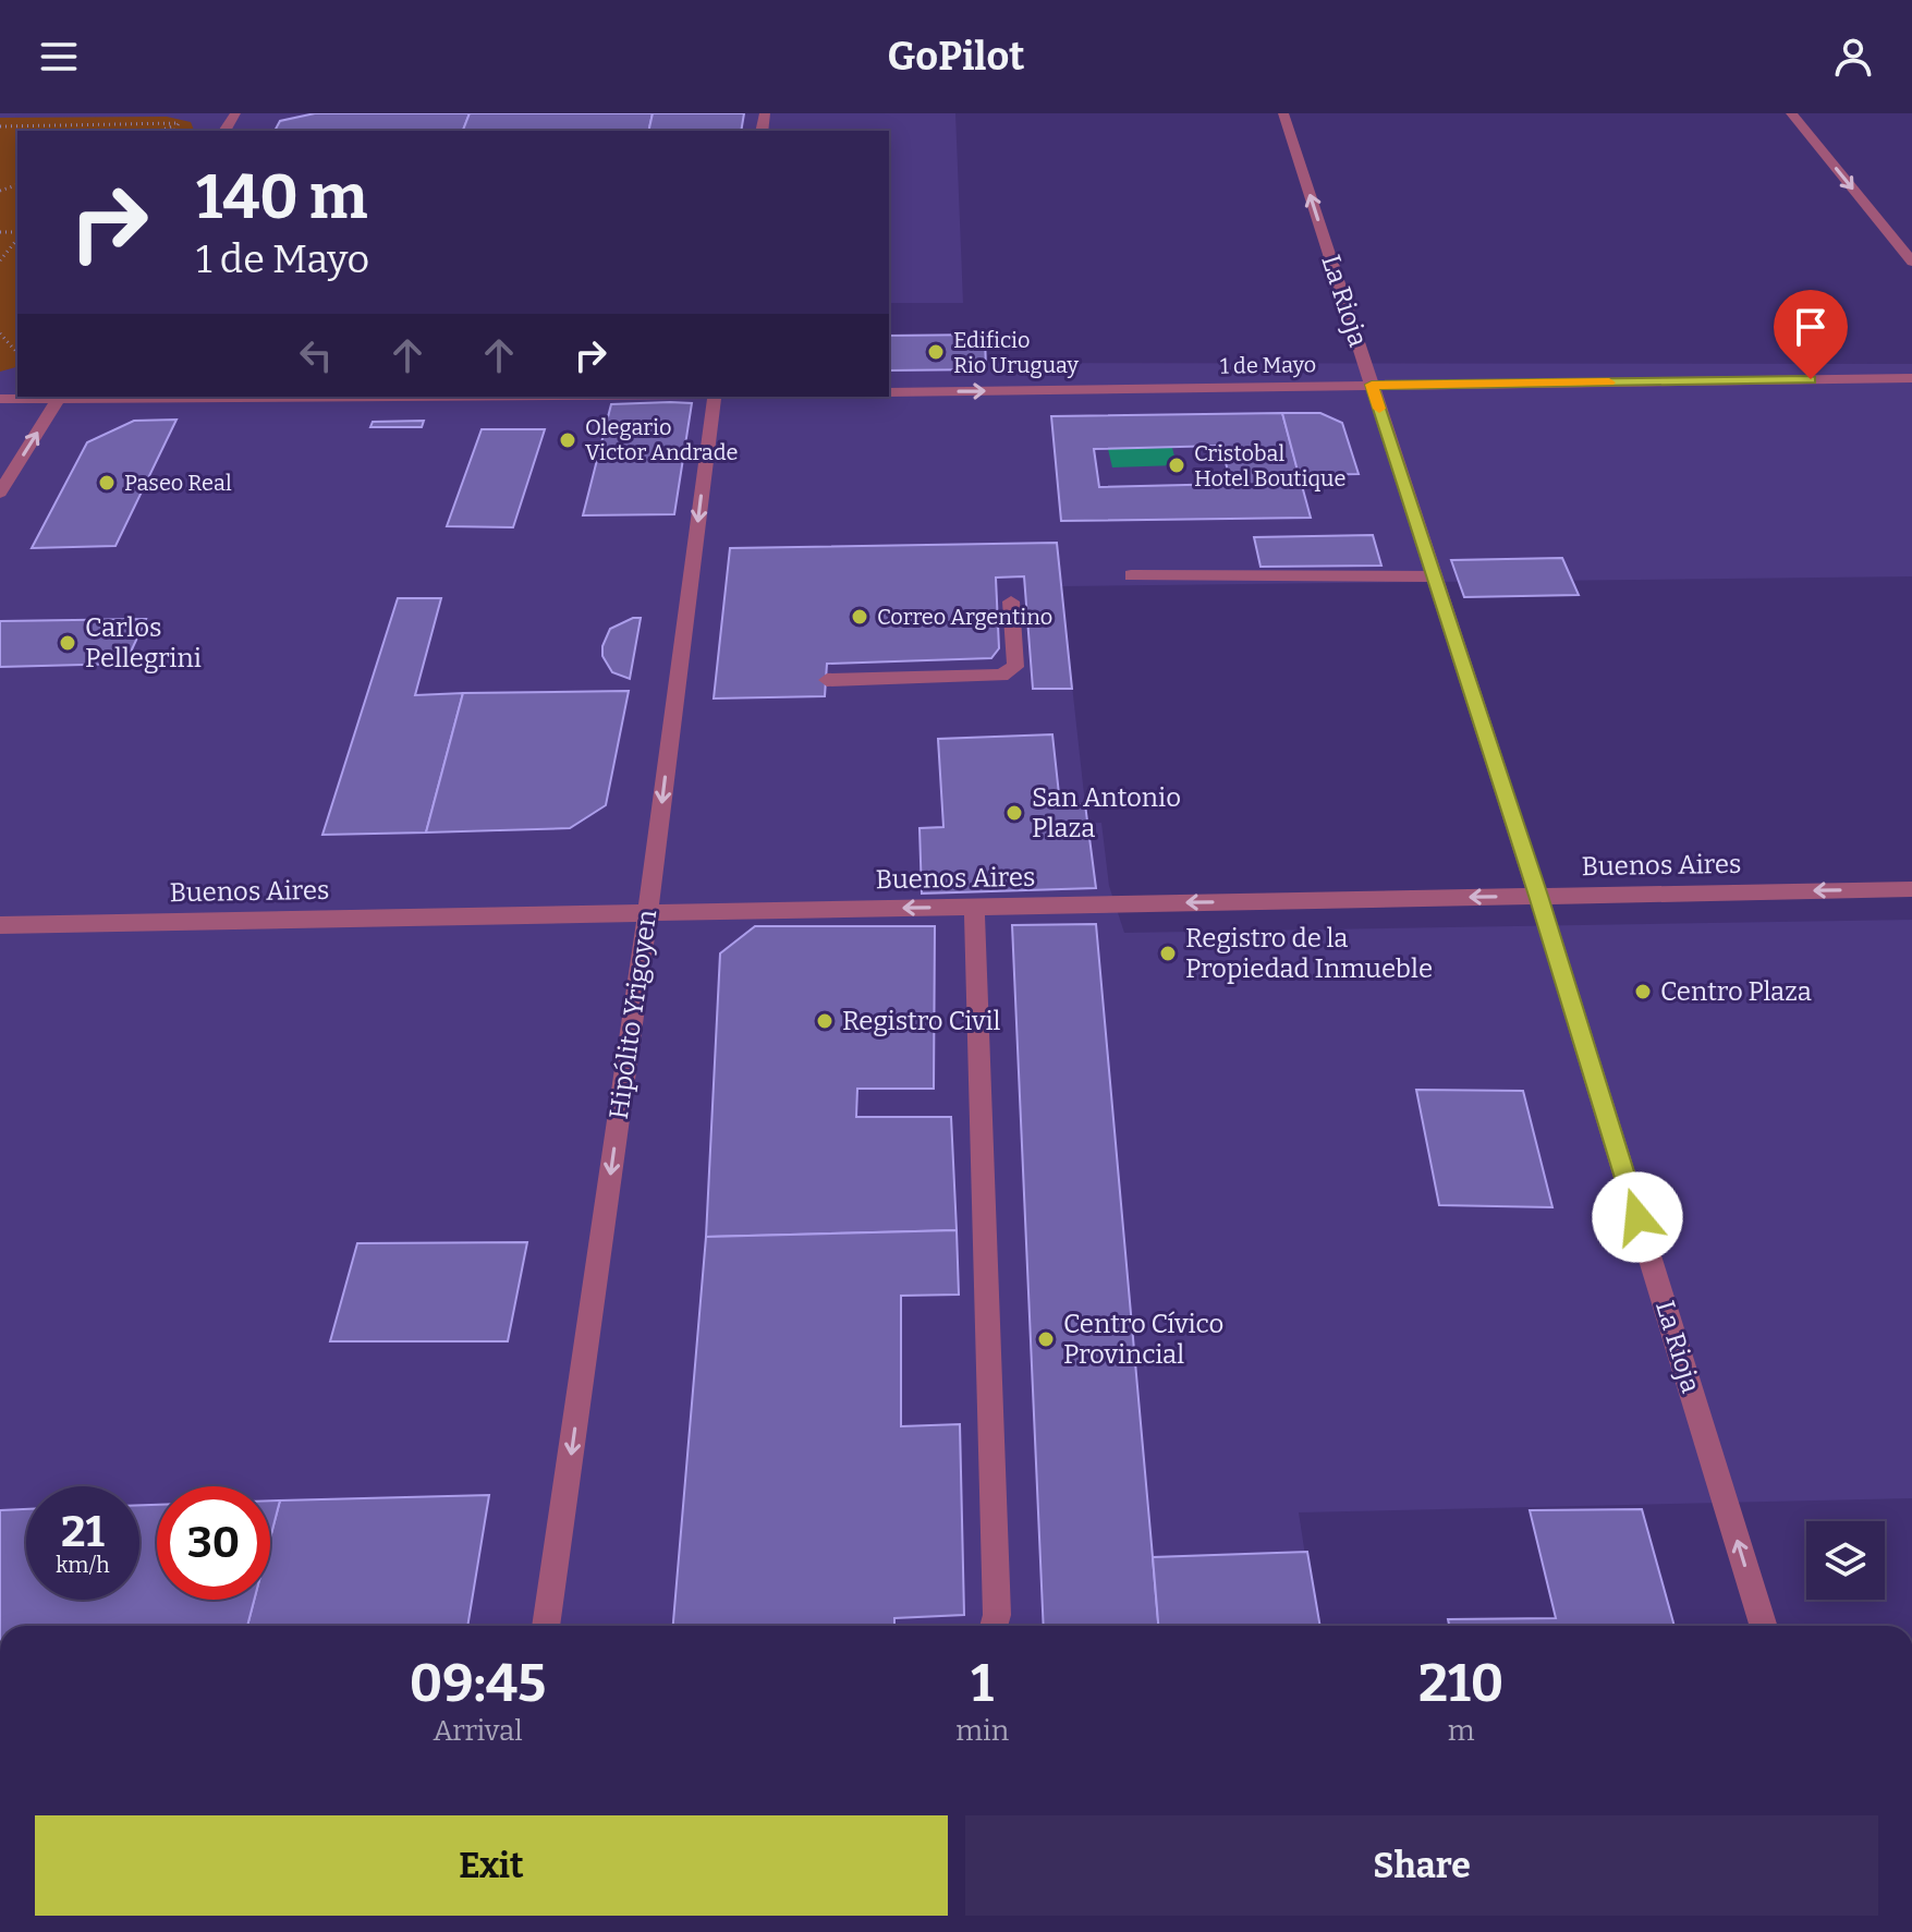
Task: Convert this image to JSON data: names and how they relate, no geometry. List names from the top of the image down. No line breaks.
{"streets":{"street":["La Rioja","1 de Mayo","Buenos Aires","Hipólito Yrigoyen"]},"crossings":[["La Rioja","1 de Mayo"],["La Rioja","Buenos Aires"],["Buenos Aires","Hipólito Yrigoyen"]],"one_way":["La Rioja","Buenos Aires","Hipólito Yrigoyen"],"places":["Edificio Rio Uruguay","Olegario Victor Andrade","Cristobal Hotel Boutique","Paseo Real","Correo Argentino","Carlos Pellegrini","San Antonio Plaza","Registro de la Propiedad Inmueble","Centro Plaza","Registro Civil","Centro Cívico Provincial"],"page":{"header":"GoPilot","turn":["140 m","1 de Mayo"],"speed":"21 km/h","limit":"30","eta":["09:45","Arrival","1","min","210","m"],"buttons":["Exit","Share"]}}
